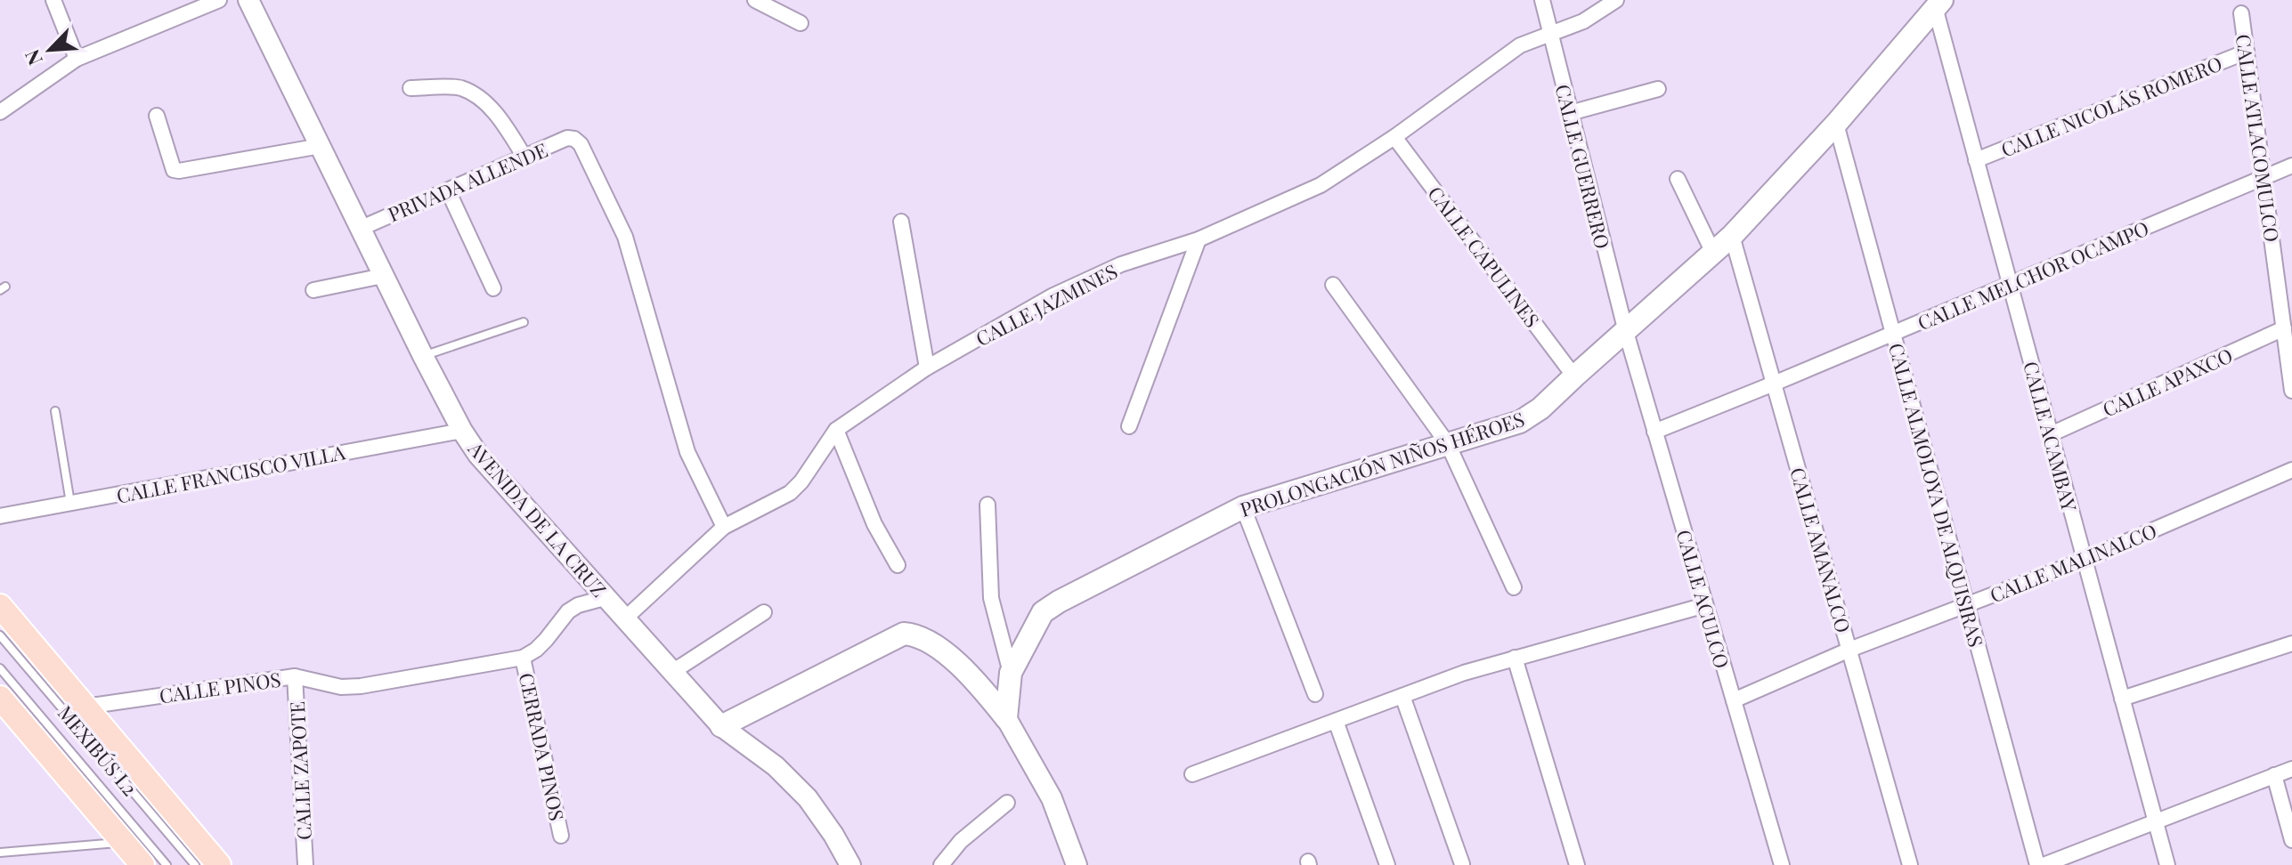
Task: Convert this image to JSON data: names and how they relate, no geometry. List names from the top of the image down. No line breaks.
{"streets":{"main road":["PROLONGACIÓN NIÑOS HÉROES"],"street":["CALLE NICOLÁS ROMERO","CALLE ATLACOMULCO","CALLE GUERRERO","PRIVADA ALLENDE","CALLE CAPULINES","CALLE MELCHOR OCAMPO","CALLE JAZMINES","CALLE APAXCO","CALLE ACAMBAY","CALLE FRANCISCO VILLA","CALLE ALMOLOYA DE ALQUISIRAS","AVENIDA DE LA CRUZ","CALLE AMANALCO","CALLE MALINALCO","CALLE ACULCO","CALLE PINOS","CERRADA PINOS","CALLE ZAPOTE"],"lane":["MEXIBÚS L2"]},"crossings":[["CALLE NICOLÁS ROMERO","CALLE ATLACOMULCO"],["CALLE NICOLÁS ROMERO","CALLE ACAMBAY"],["CALLE ATLACOMULCO","CALLE MELCHOR OCAMPO"],["CALLE ATLACOMULCO","CALLE APAXCO"],["CALLE GUERRERO","CALLE JAZMINES"],["CALLE GUERRERO","PROLONGACIÓN NIÑOS HÉROES"],["CALLE GUERRERO","CALLE ACULCO"],["PRIVADA ALLENDE","CALLE JAZMINES"],["PRIVADA ALLENDE","AVENIDA DE LA CRUZ"],["CALLE CAPULINES","CALLE JAZMINES"],["CALLE CAPULINES","PROLONGACIÓN NIÑOS HÉROES"],["CALLE MELCHOR OCAMPO","CALLE ACAMBAY"],["CALLE MELCHOR OCAMPO","CALLE ALMOLOYA DE ALQUISIRAS"],["CALLE MELCHOR OCAMPO","CALLE AMANALCO"],["CALLE MELCHOR OCAMPO","CALLE ACULCO"],["CALLE JAZMINES","AVENIDA DE LA CRUZ"],["CALLE APAXCO","CALLE ACAMBAY"],["CALLE ACAMBAY","PROLONGACIÓN NIÑOS HÉROES"],["CALLE ACAMBAY","CALLE MALINALCO"],["PROLONGACIÓN NIÑOS HÉROES","CALLE ALMOLOYA DE ALQUISIRAS"],["PROLONGACIÓN NIÑOS HÉROES","CALLE AMANALCO"],["PROLONGACIÓN NIÑOS HÉROES","CALLE ACULCO"],["CALLE FRANCISCO VILLA","AVENIDA DE LA CRUZ"],["CALLE ALMOLOYA DE ALQUISIRAS","CALLE MALINALCO"],["CALLE AMANALCO","CALLE MALINALCO"],["CALLE MALINALCO","CALLE ACULCO"],["CALLE PINOS","CERRADA PINOS"],["CALLE PINOS","CALLE ZAPOTE"]],"north":"bottom left"}
